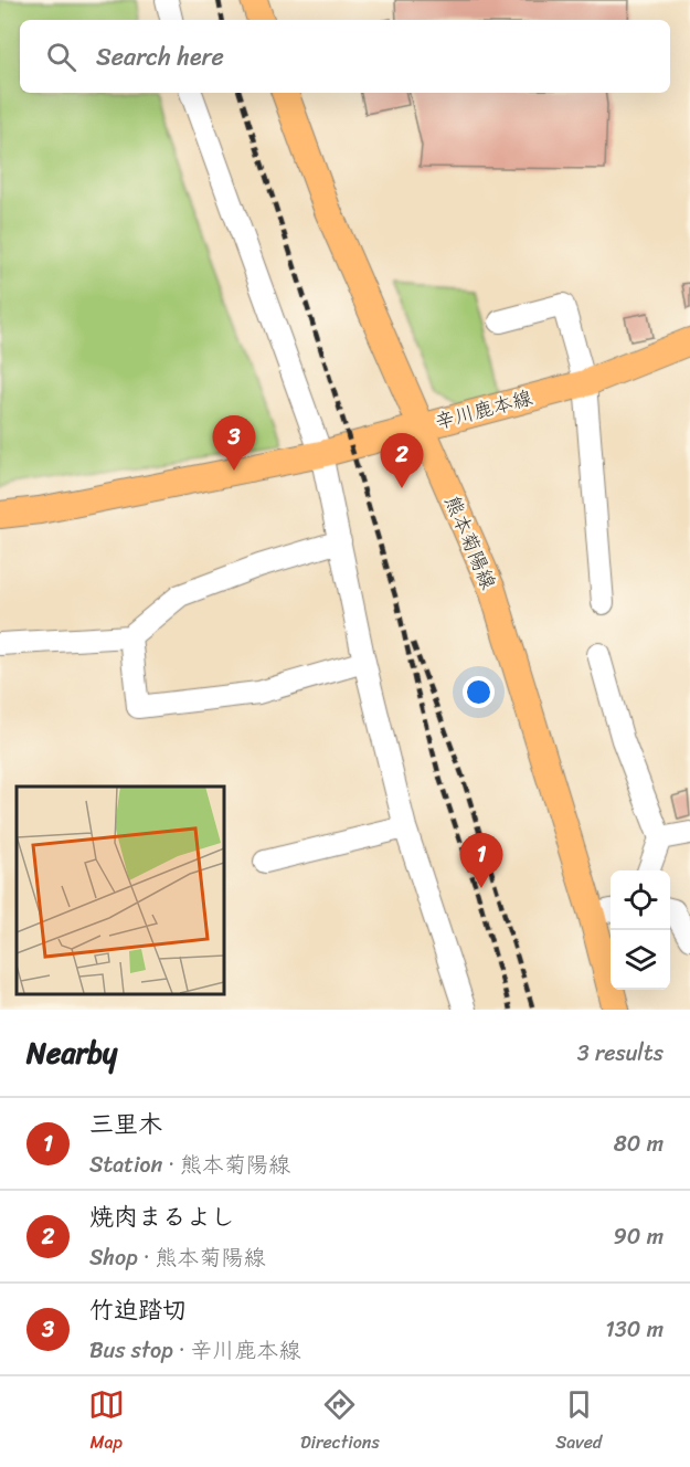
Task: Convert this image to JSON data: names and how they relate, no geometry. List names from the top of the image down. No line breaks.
{"streets":{"main road":["辛川鹿本線","熊本菊陽線"]},"crossings":[["辛川鹿本線","熊本菊陽線"]],"page":{"search":"Search here","pins":["3","2","1"],"heading":["Nearby","3 results"],"list":[{"mark":"1","name":"三里木","note":"Station · 熊本菊陽線","value":"80 m"},{"mark":"2","name":"焼肉まるよし","note":"Shop · 熊本菊陽線","value":"90 m"},{"mark":"3","name":"竹迫踏切","note":"Bus stop · 辛川鹿本線","value":"130 m"}],"nav":["Map","Directions","Saved"]}}
